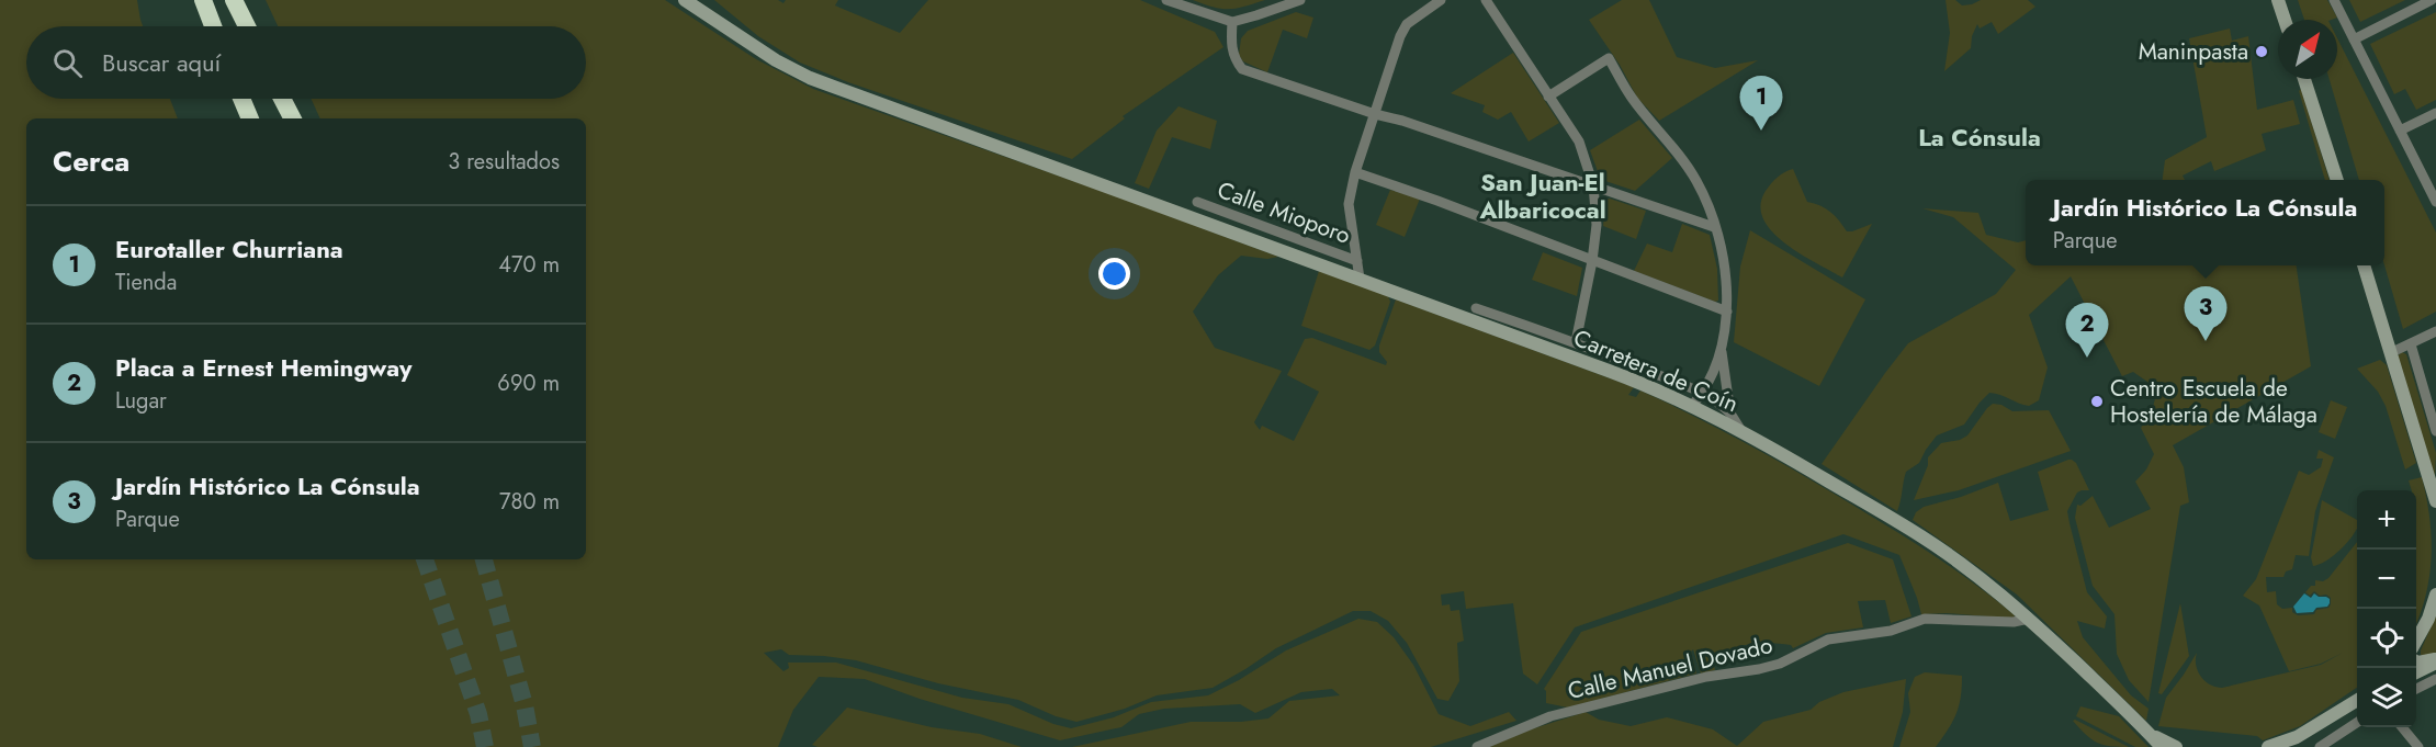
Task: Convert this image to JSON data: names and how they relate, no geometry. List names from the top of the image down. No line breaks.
{"streets":{"street":["Calle Mioporo","Carretera de Coín","Calle Manuel Dovado"]},"crossings":[["Carretera de Coín","Calle Manuel Dovado"]],"districts":["La Cónsula","San Juan-El Albaricocal"],"places":["Maninpasta","Centro Escuela de Hostelería de Málaga"],"north":"top right","page":{"search":"Buscar aquí","pins":["1","3","2"],"heading":["Cerca","3 resultados"],"popup":["Jardín Histórico La Cónsula","Parque"],"list":[{"mark":"1","name":"Eurotaller Churriana","note":"Tienda","value":"470 m"},{"mark":"2","name":"Placa a Ernest Hemingway","note":"Lugar","value":"690 m"},{"mark":"3","name":"Jardín Histórico La Cónsula","note":"Parque","value":"780 m"}],"map_buttons":["+","−"]}}
